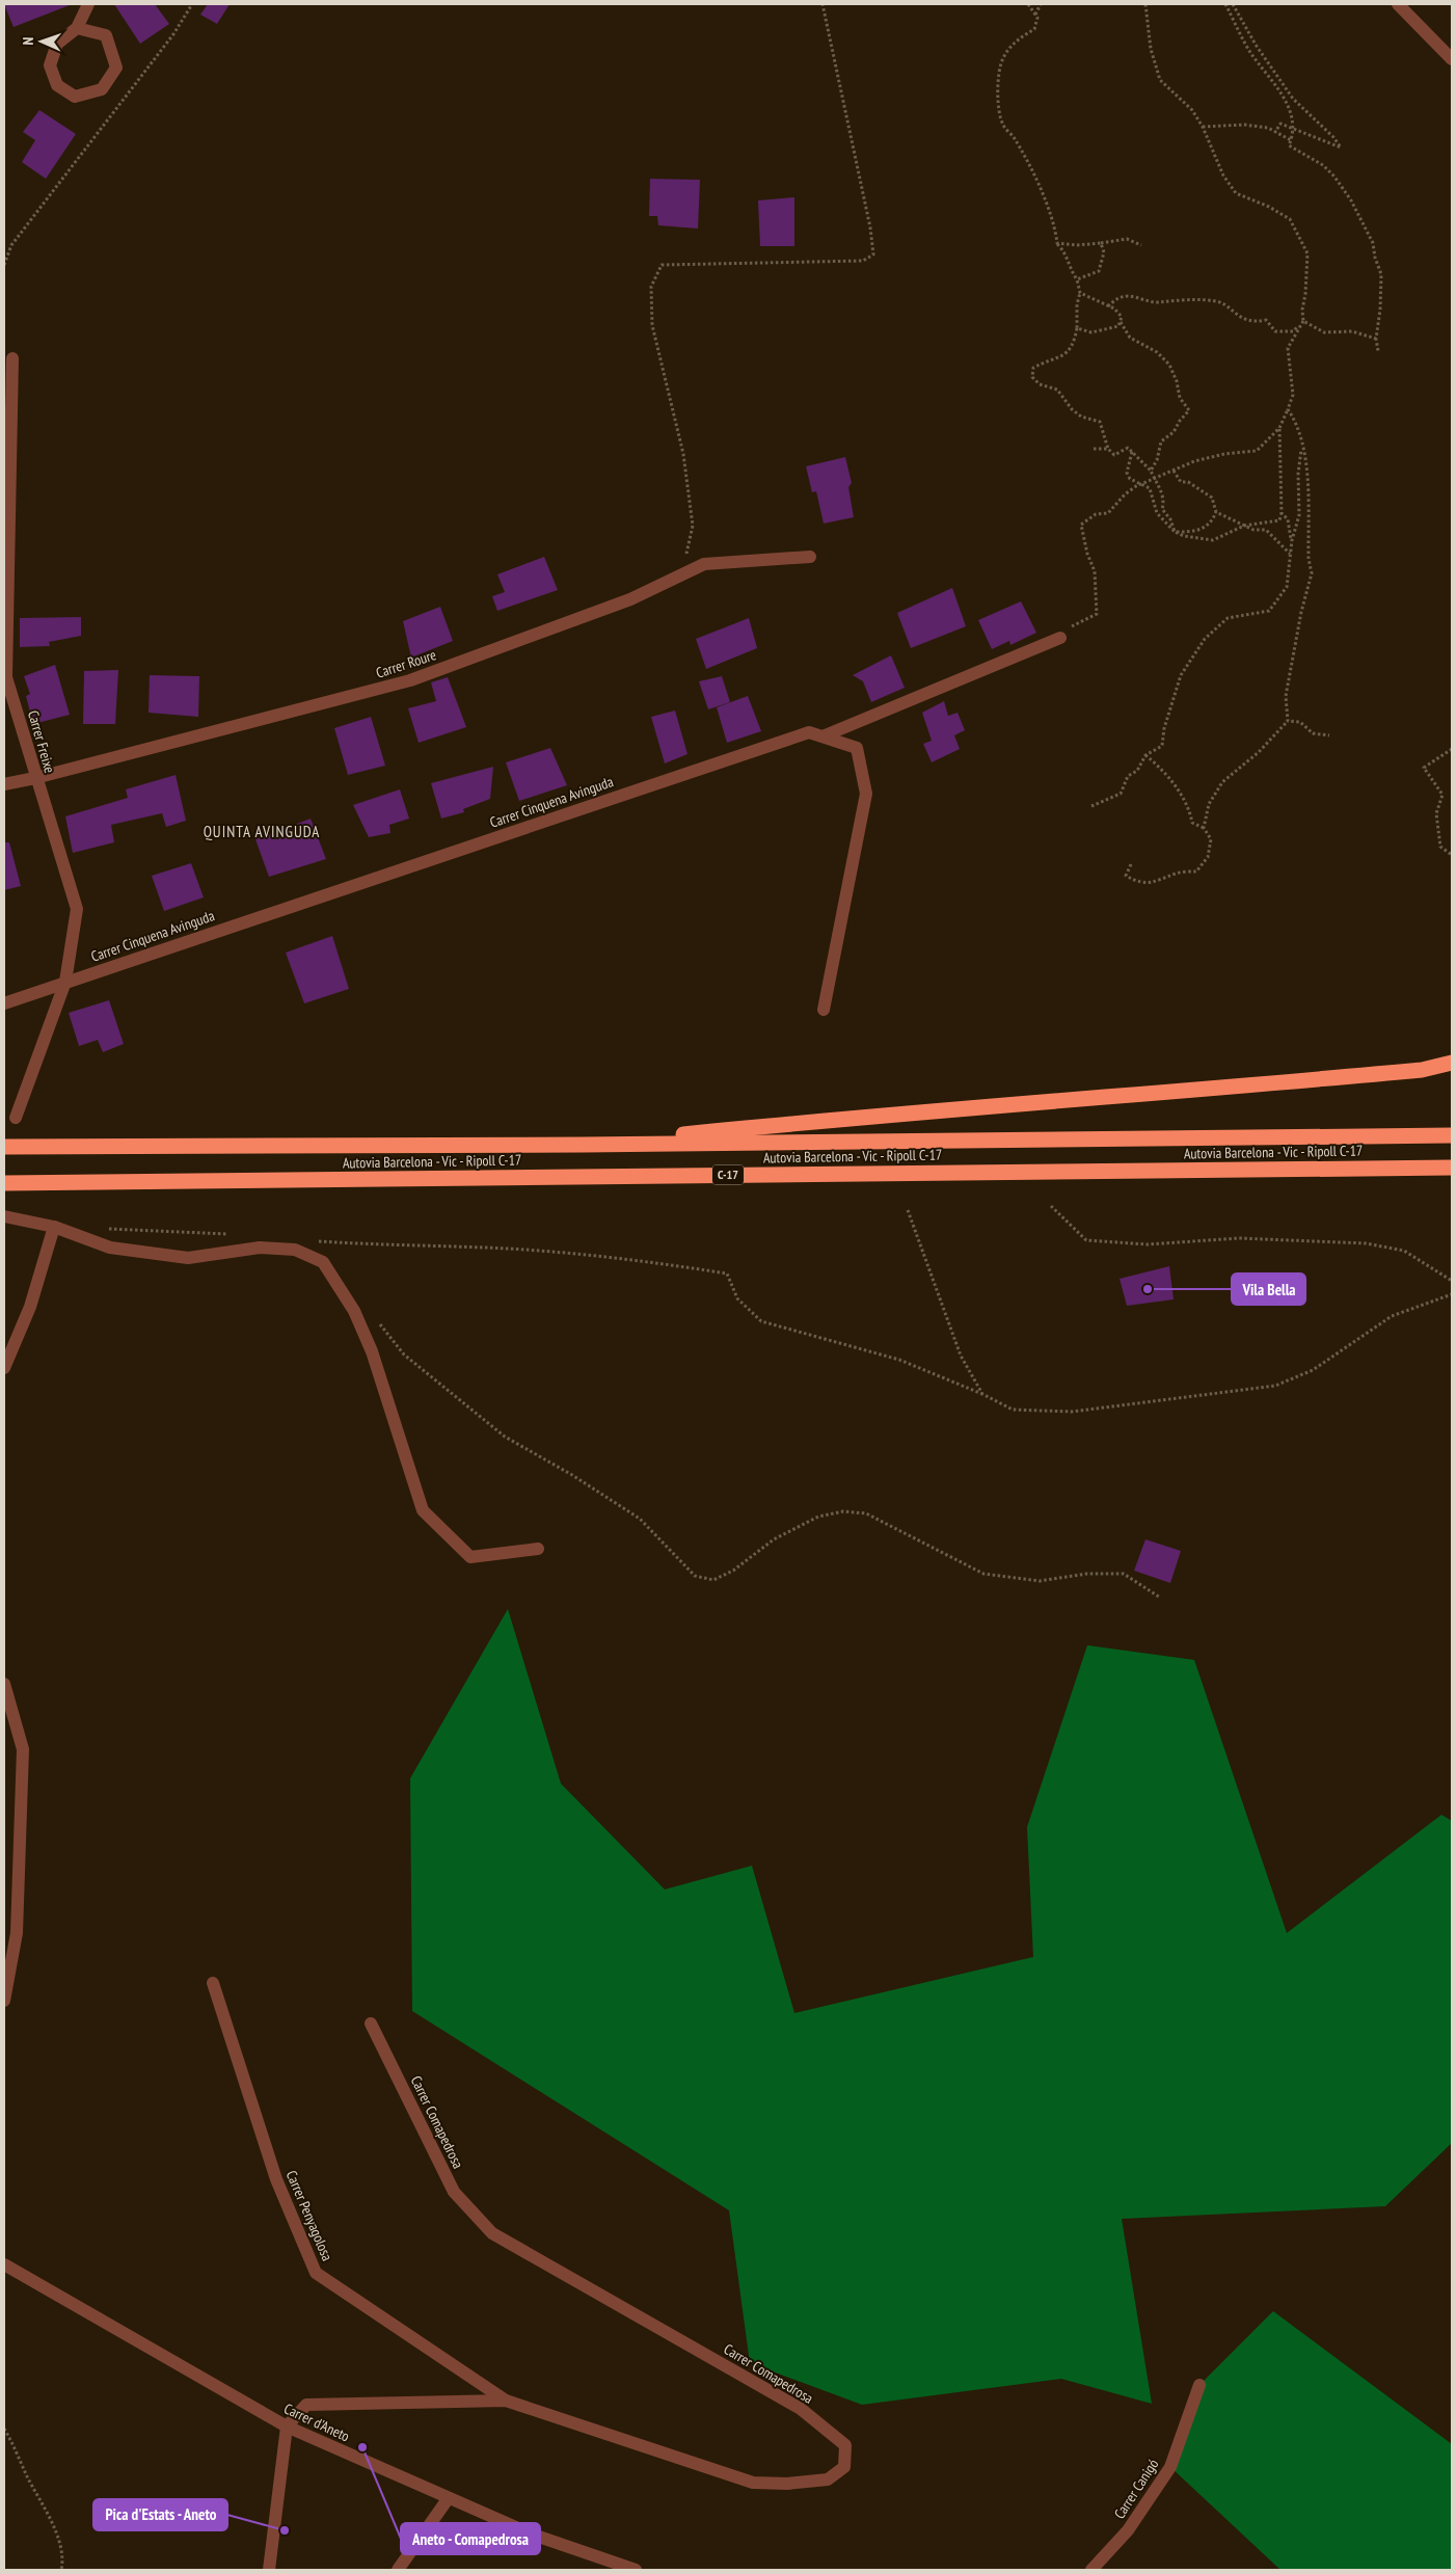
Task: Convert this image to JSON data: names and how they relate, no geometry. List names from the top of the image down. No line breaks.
{"streets":{"highway":["Autovia Barcelona - Vic - Ripoll C-17","C-17"],"street":["Carrer Roure","Carrer Freixe","Carrer Cinquena Avinguda","Carrer Comapedrosa","Carrer Penyagolosa","Carrer d'Aneto","Carrer Canigó"]},"crossings":[["Carrer Roure","Carrer Freixe"],["Carrer Freixe","Carrer Cinquena Avinguda"],["Carrer Comapedrosa","Carrer Penyagolosa"],["Carrer Comapedrosa","Carrer d'Aneto"]],"districts":["QUINTA AVINGUDA"],"places":["Vila Bella","Aneto - Comapedrosa","Pica d'Estats - Aneto"],"north":"left"}
